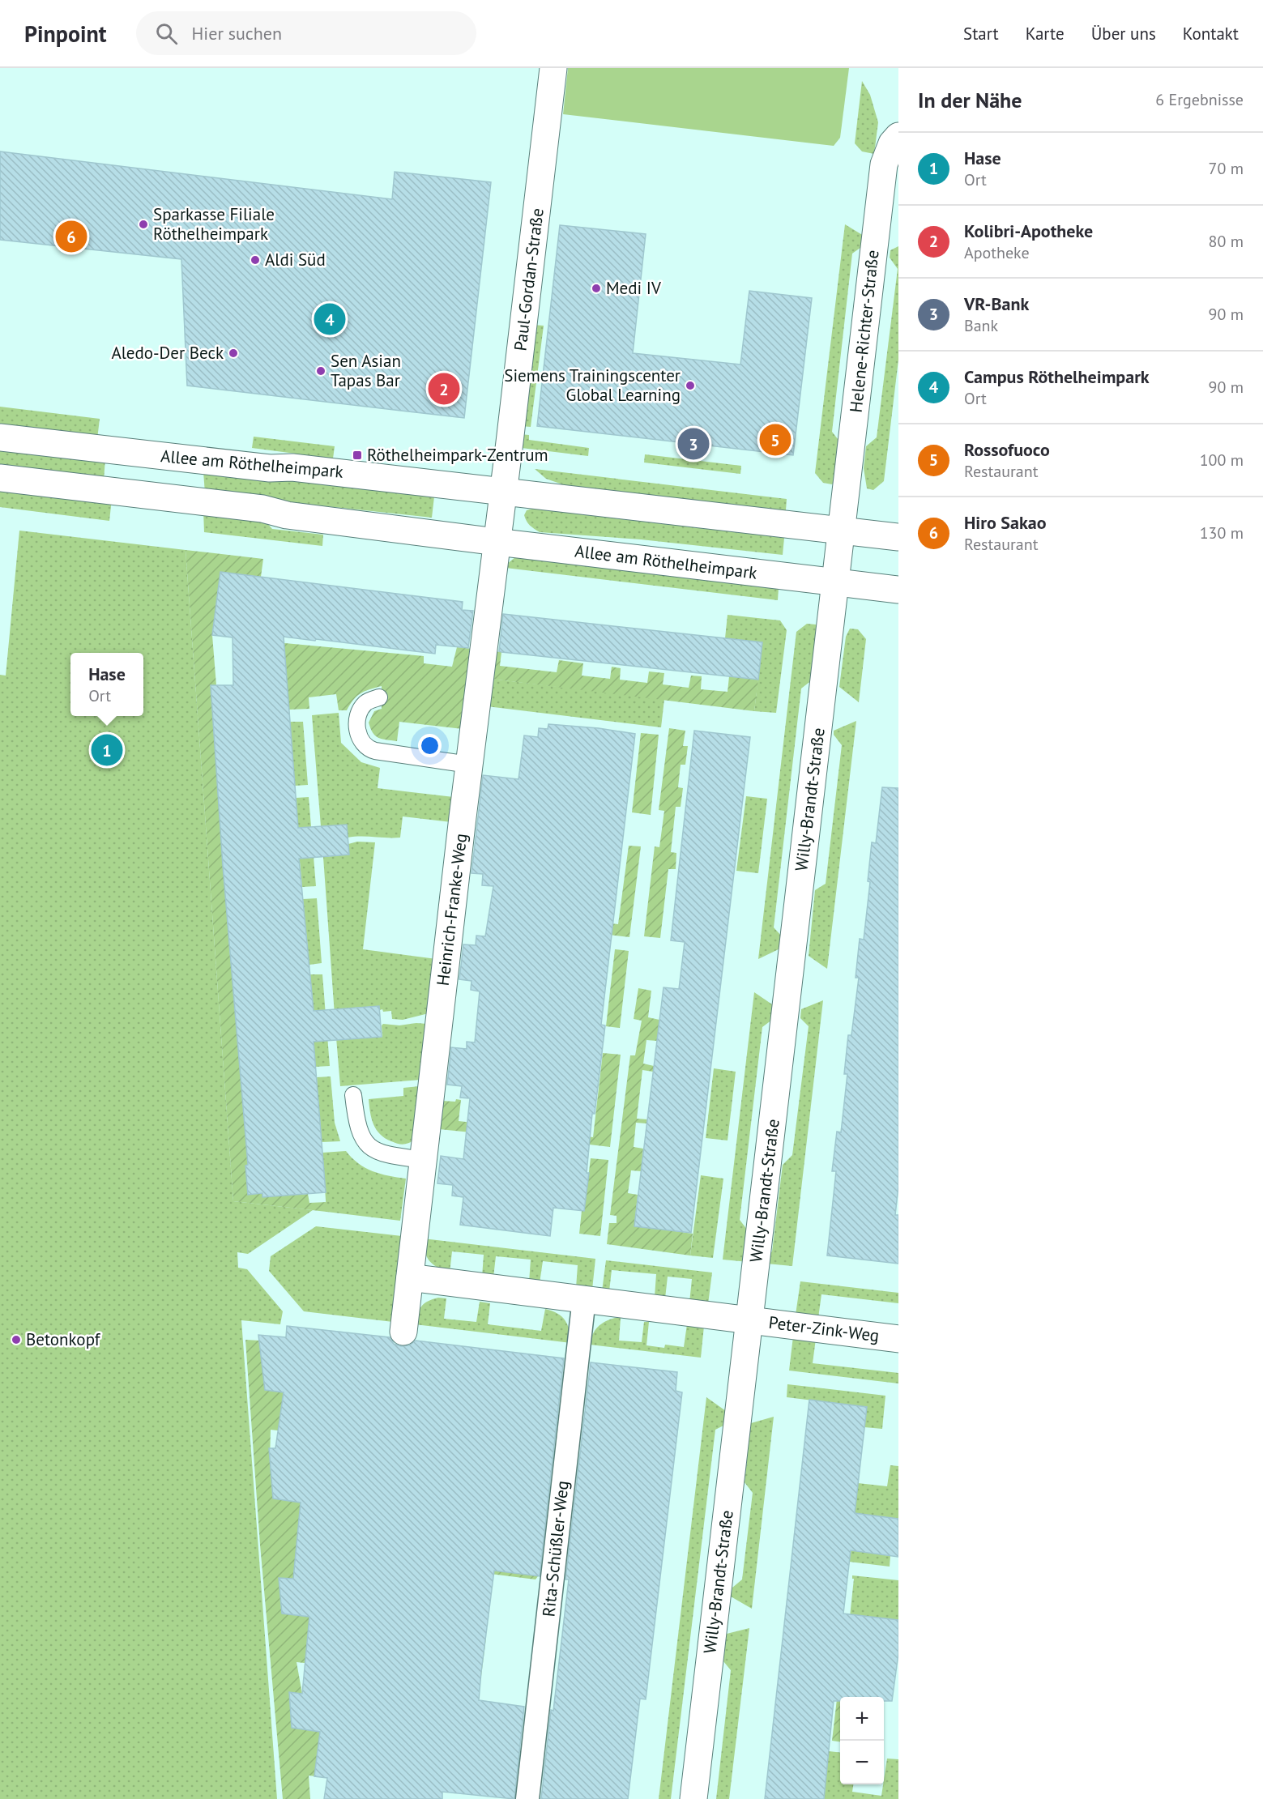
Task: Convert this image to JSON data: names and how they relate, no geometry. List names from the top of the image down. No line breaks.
{"streets":{"street":["Paul-Gordan-Straße","Helene-Richter-Straße","Allee am Röthelheimpark","Willy-Brandt-Straße","Heinrich-Franke-Weg","Peter-Zink-Weg","Rita-Schüßler-Weg"]},"crossings":[["Paul-Gordan-Straße","Allee am Röthelheimpark"],["Helene-Richter-Straße","Allee am Röthelheimpark"],["Allee am Röthelheimpark","Willy-Brandt-Straße"],["Allee am Röthelheimpark","Heinrich-Franke-Weg"],["Willy-Brandt-Straße","Peter-Zink-Weg"]],"places":{"other":["Sparkasse Filiale Röthelheimpark","Aldi Süd","Medi IV","Aledo-Der Beck","Sen Asian Tapas Bar","Siemens Trainingscenter Global Learning","Betonkopf"],"transit":["Röthelheimpark-Zentrum"]},"page":{"header":"Pinpoint","search":"Hier suchen","nav":["Start","Karte","Über uns","Kontakt"],"heading":["In der Nähe","6 Ergebnisse"],"list":[{"mark":"1","name":"Hase","note":"Ort","value":"70 m"},{"mark":"2","name":"Kolibri-Apotheke","note":"Apotheke","value":"80 m"},{"mark":"3","name":"VR-Bank","note":"Bank","value":"90 m"},{"mark":"4","name":"Campus Röthelheimpark","note":"Ort","value":"90 m"},{"mark":"5","name":"Rossofuoco","note":"Restaurant","value":"100 m"},{"mark":"6","name":"Hiro Sakao","note":"Restaurant","value":"130 m"}],"pins":["6","4","2","5","3","1"],"popup":["Hase","Ort"],"map_buttons":["+","−"]}}
